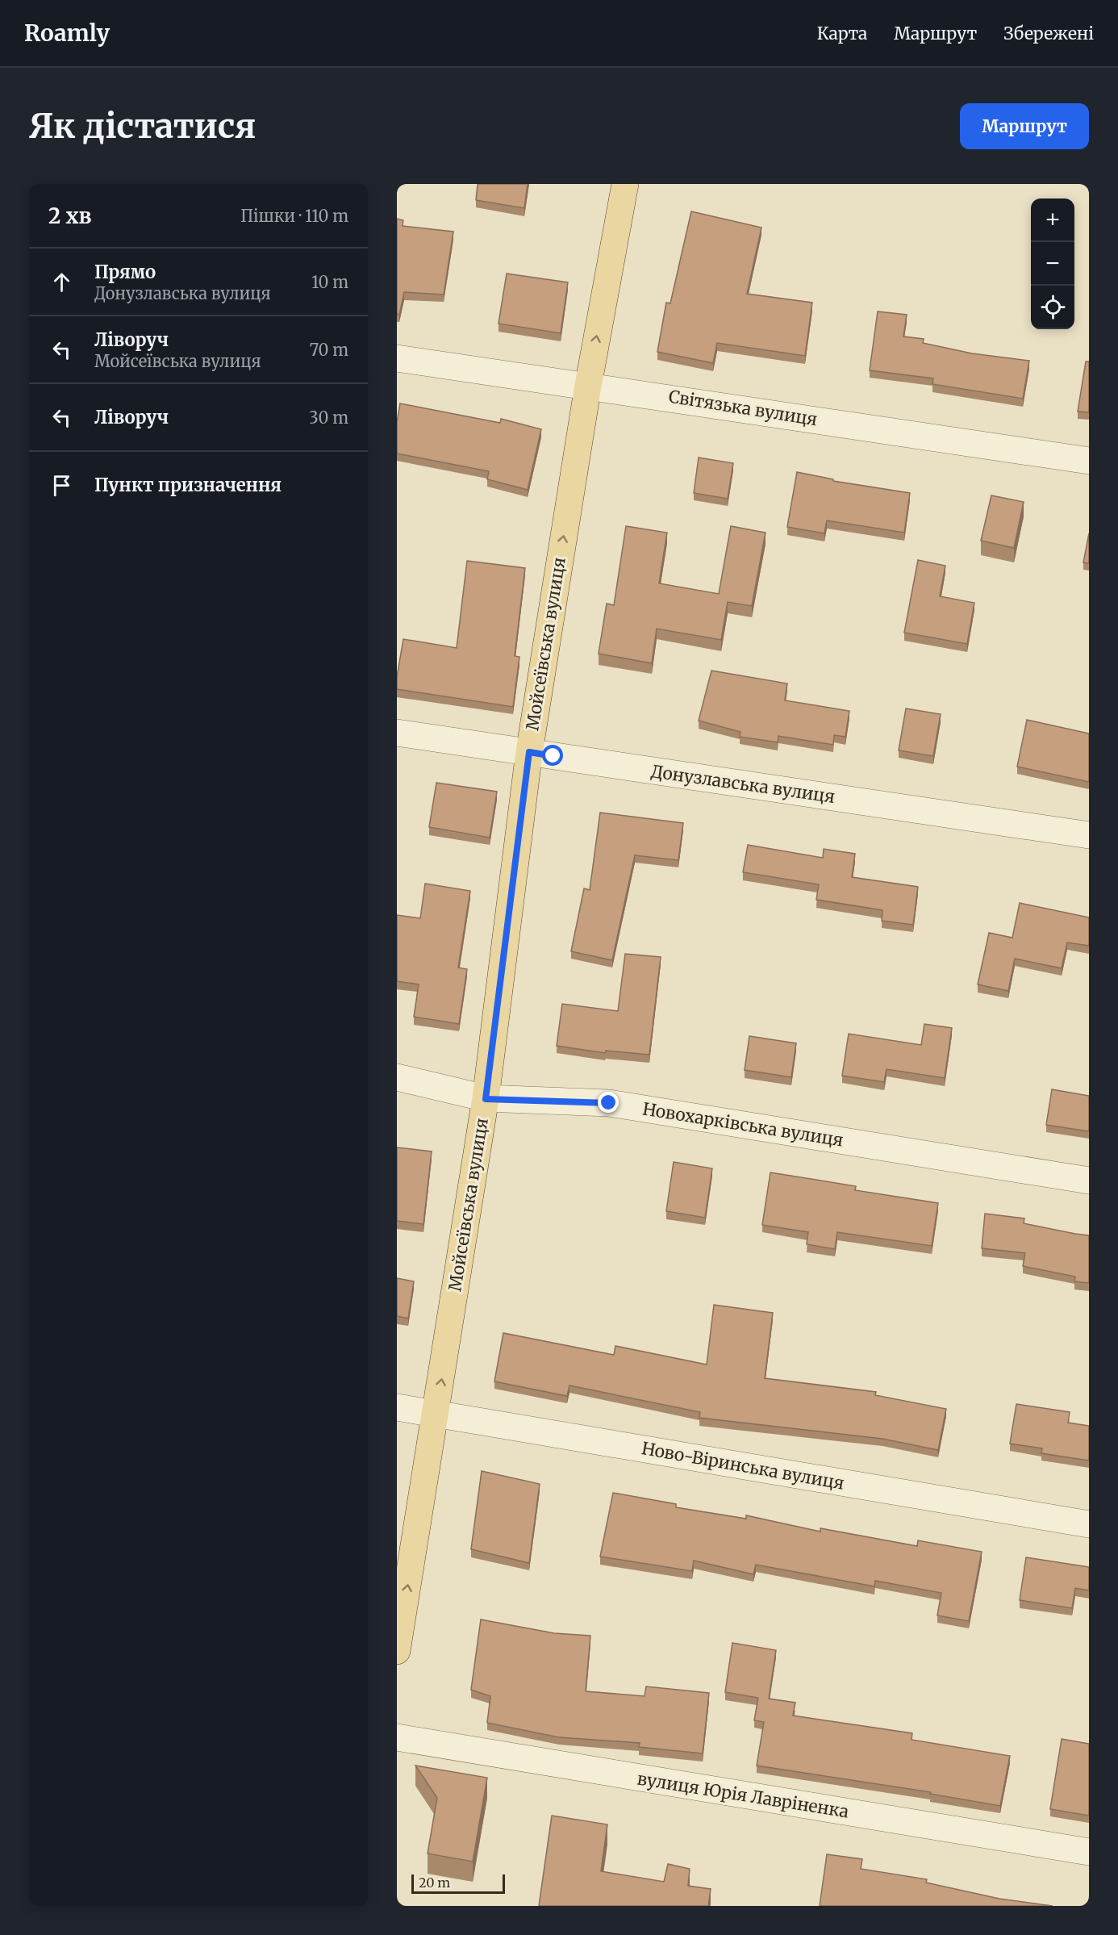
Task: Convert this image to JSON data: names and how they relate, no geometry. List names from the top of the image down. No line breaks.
{"streets":{"main road":["Мойсеївська вулиця"],"street":["Світязька вулиця","Донузлавська вулиця","Новохарківська вулиця","Ново-Віринська вулиця","вулиця Юрія Лавріненка"]},"crossings":[["Світязька вулиця","Мойсеївська вулиця"],["Мойсеївська вулиця","Донузлавська вулиця"],["Мойсеївська вулиця","Новохарківська вулиця"],["Мойсеївська вулиця","Ново-Віринська вулиця"]],"one_way":["Мойсеївська вулиця"],"scale_bar":"20 m","page":{"header":"Roamly","nav":["Карта","Маршрут","Збережені"],"buttons":"Маршрут","title":"Як дістатися","heading":["2 хв","Пішки · 110 m"],"map_buttons":["+","−"],"list":[["Прямо","Донузлавська вулиця","10 m"],["Ліворуч","Мойсеївська вулиця","70 m"],["Ліворуч","30 m"],"Пункт призначення"],"scale":"20 m"}}
